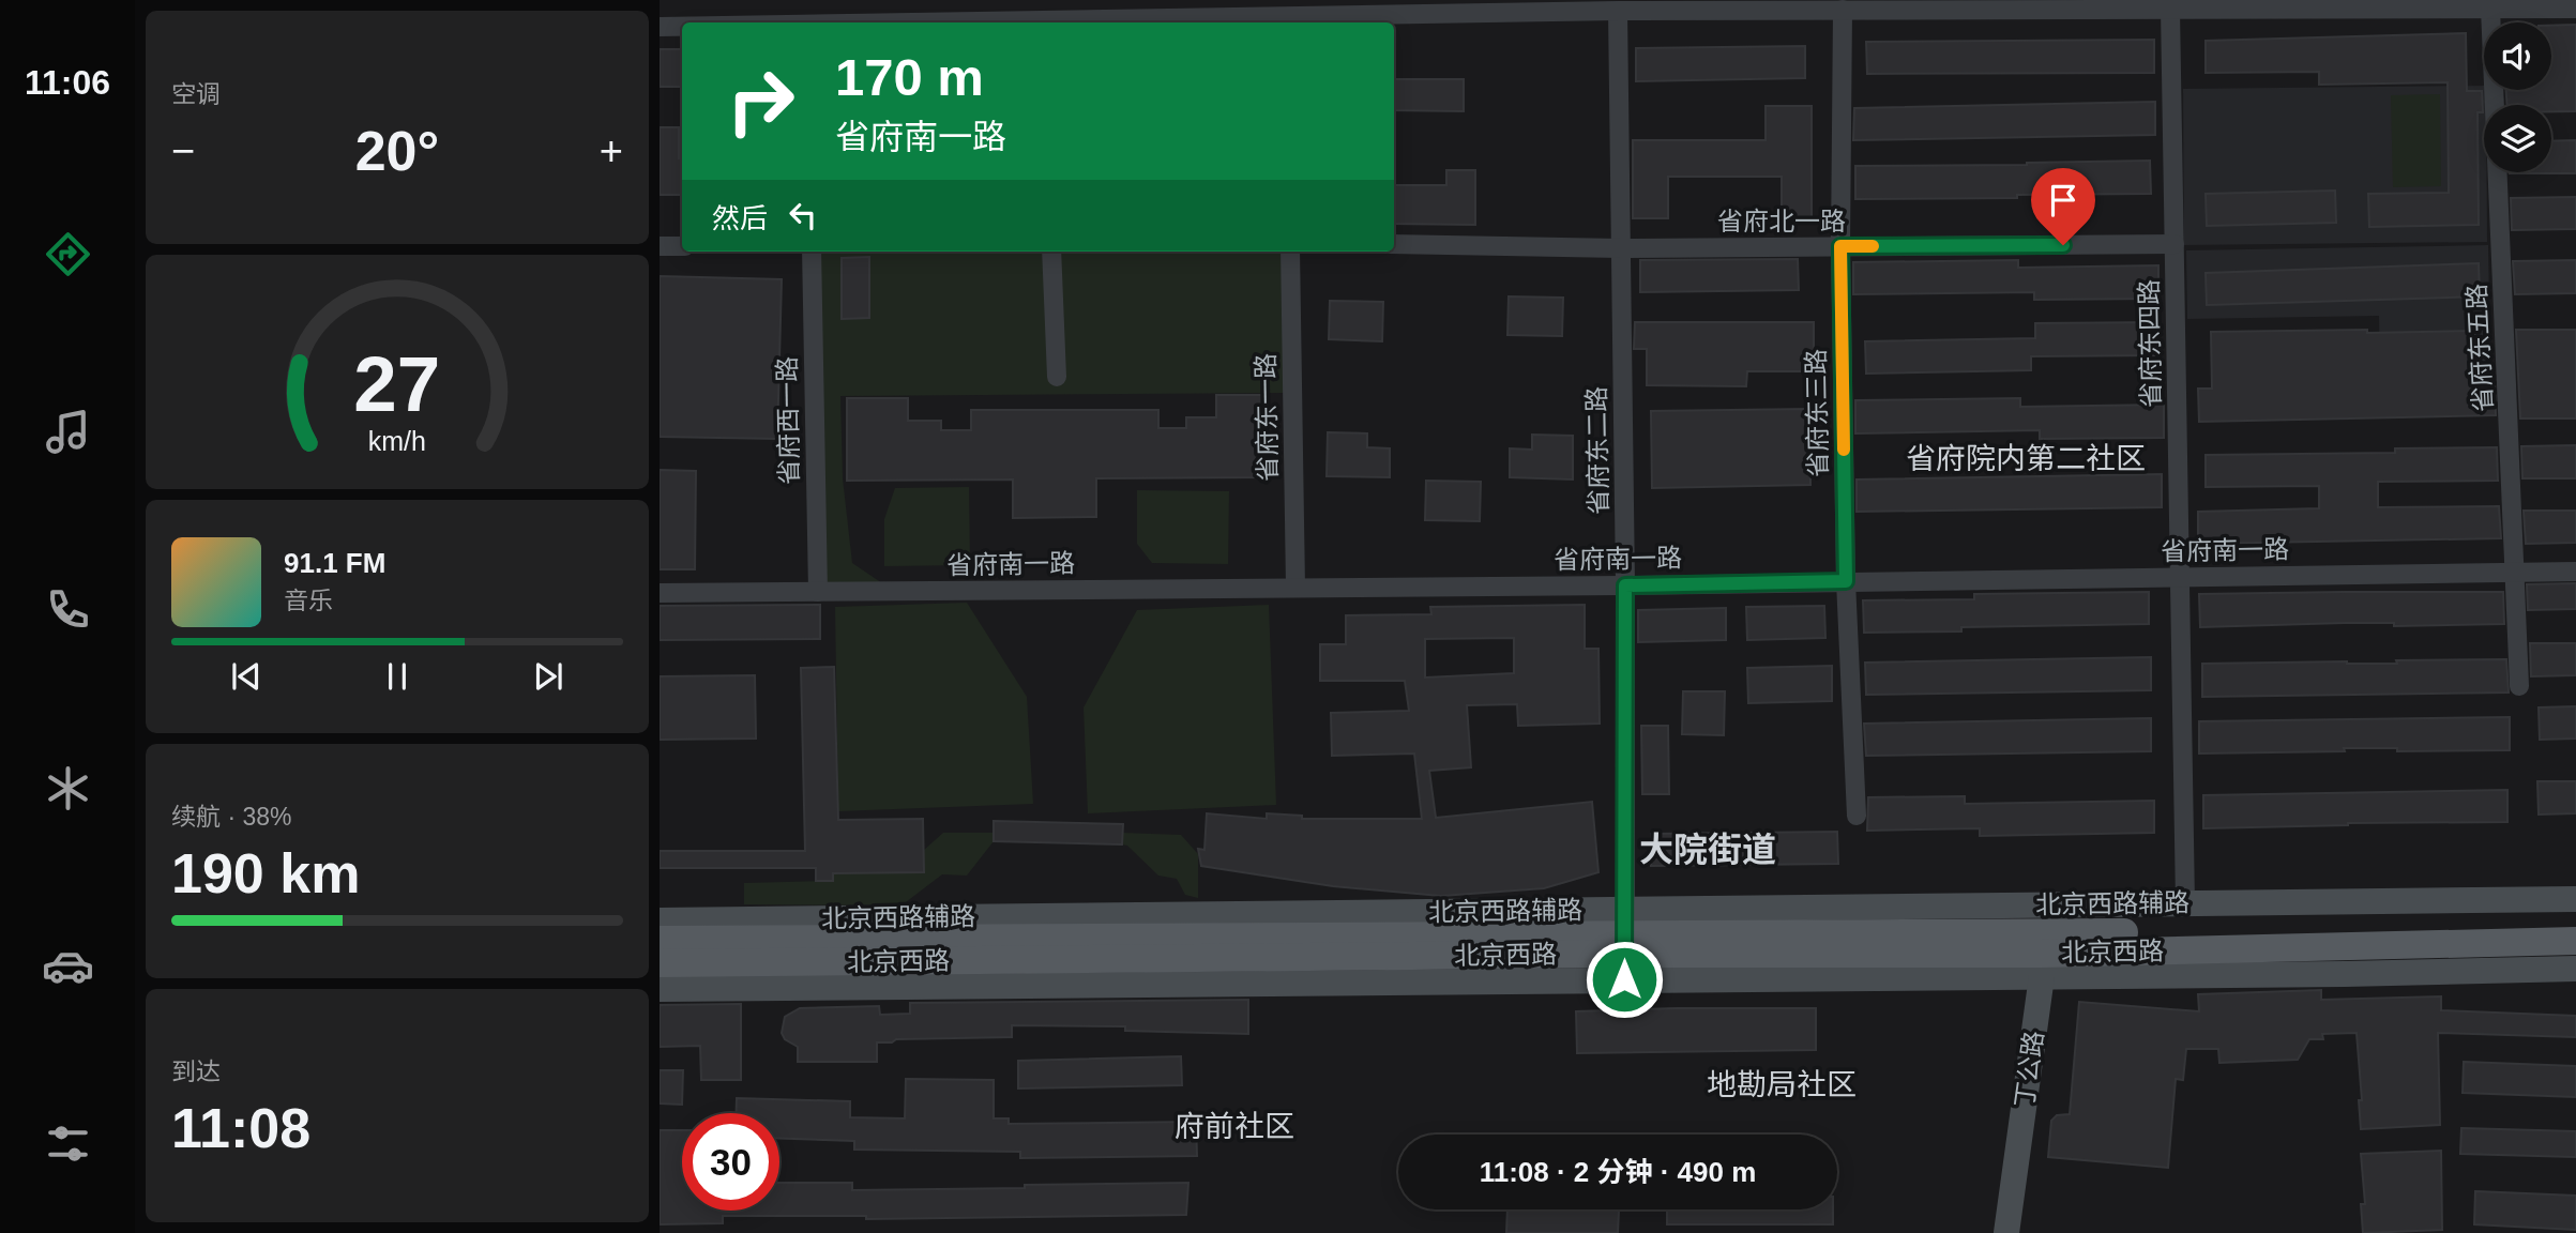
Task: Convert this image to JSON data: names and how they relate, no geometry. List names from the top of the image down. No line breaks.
{"streets":{"main road":["北京西路辅路","北京西路","丁公路"],"street":["省府北一路","省府东四路","省府东五路","省府东三路","省府东一路","省府西一路","省府东二路","省府南一路"]},"crossings":[["省府北一路","省府东四路"],["省府北一路","省府东三路"],["省府北一路","省府东二路"],["省府东四路","省府南一路"],["省府东四路","北京西路辅路"],["省府东五路","省府南一路"],["省府东三路","省府南一路"],["省府东一路","省府南一路"],["省府西一路","省府南一路"],["省府东二路","省府南一路"],["省府东二路","北京西路辅路"],["省府东二路","北京西路"],["北京西路辅路","北京西路"],["北京西路辅路","丁公路"],["北京西路","丁公路"]],"districts":["省府院内第二社区","大院街道","地勘局社区","府前社区"],"page":{"tabs":"11:06","tile":["空调",["续航 · 38%","190 km"],["到达","11:08"]],"turn":["170 m","省府南一路"],"heat":["−","20°","+"],"then":"然后","song":["91.1 FM","音乐"],"limit":"30","trip":"11:08 · 2 分钟 · 490 m","gauge":["27","km/h"]}}
